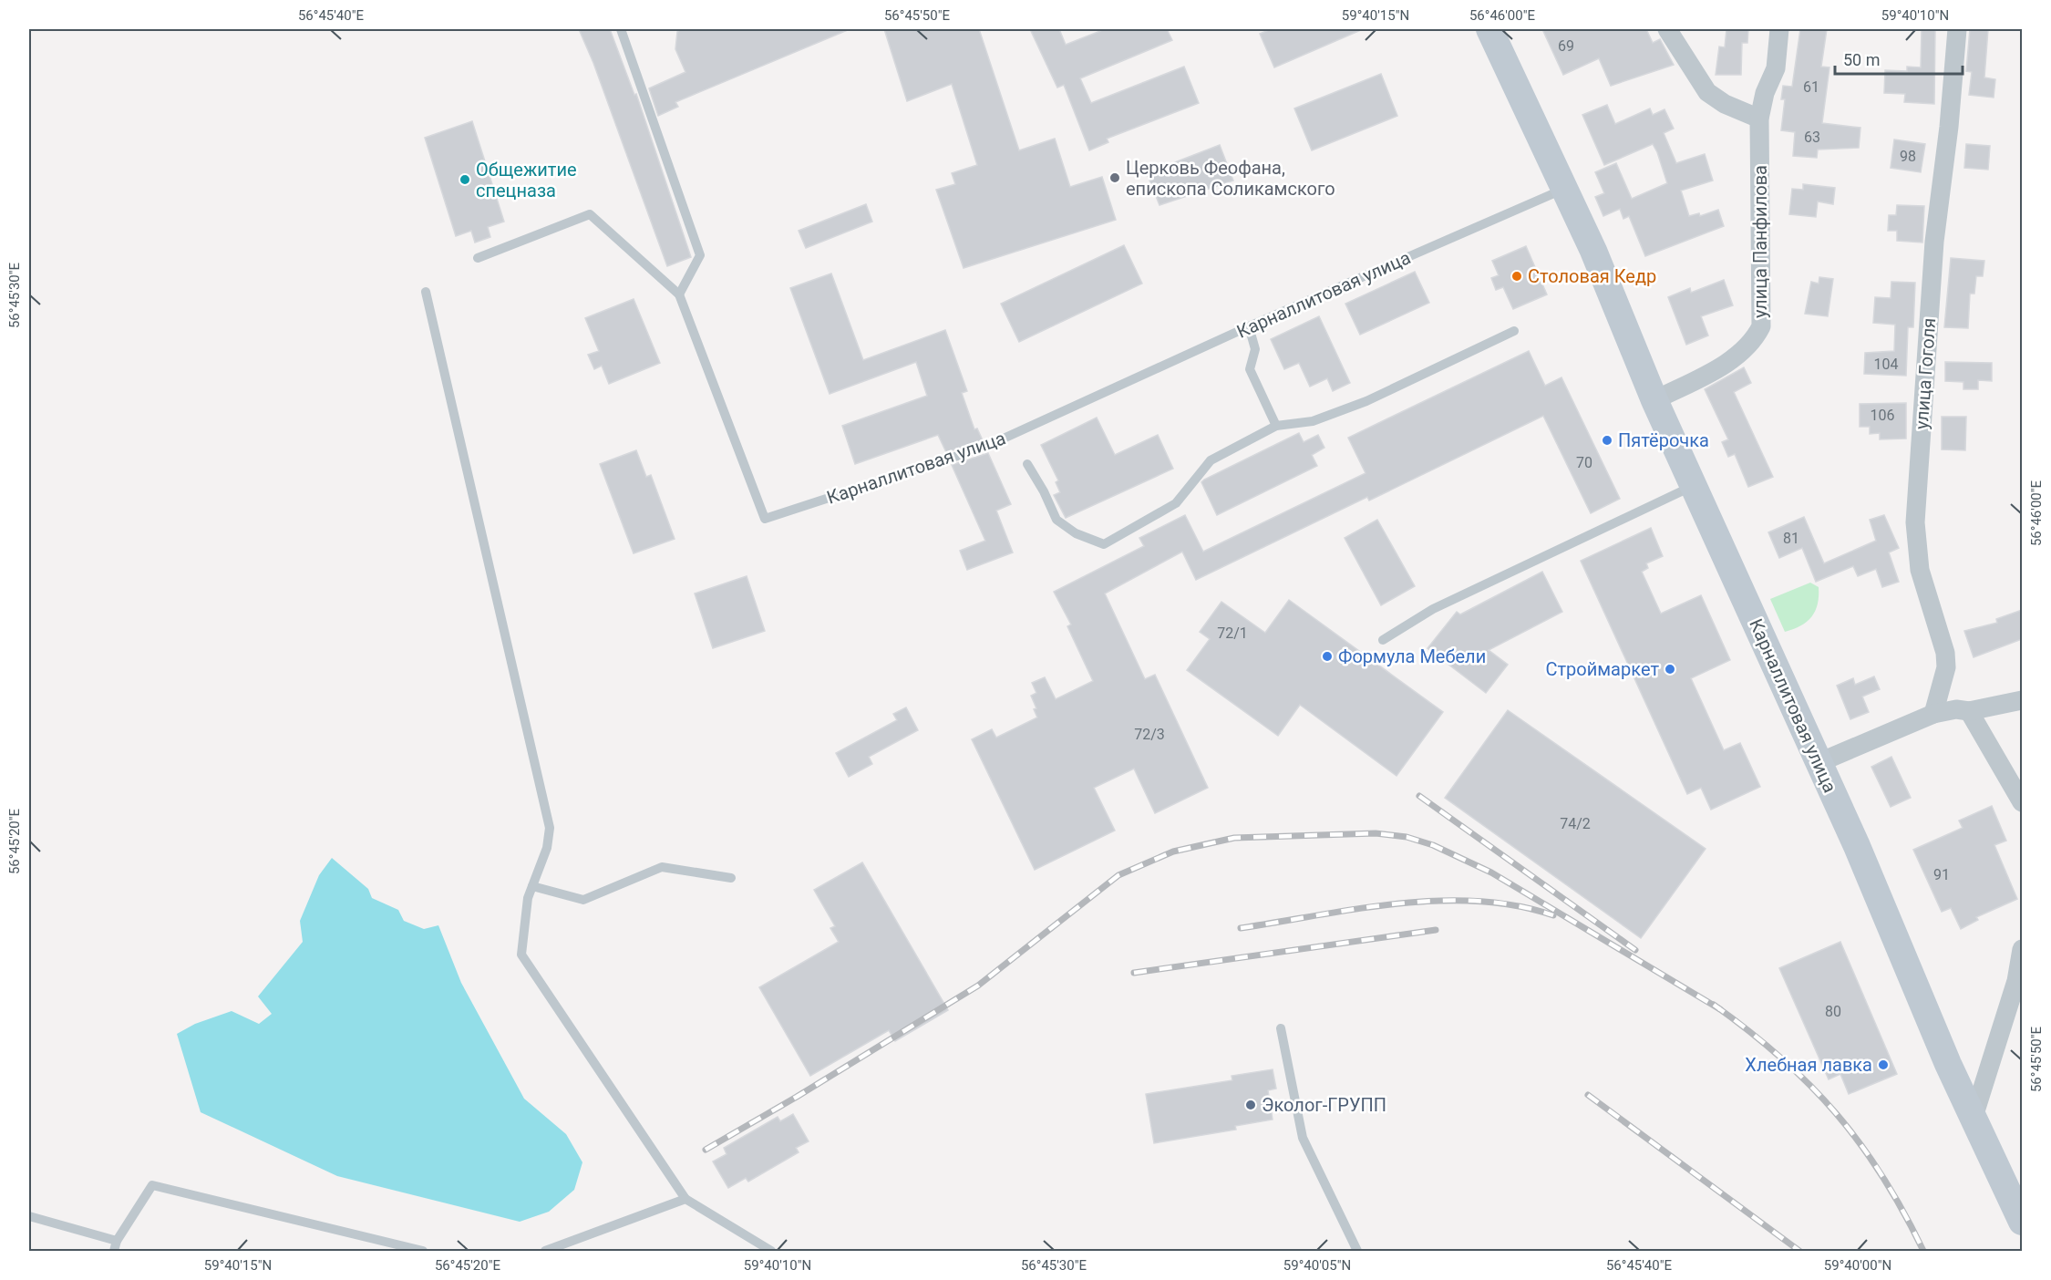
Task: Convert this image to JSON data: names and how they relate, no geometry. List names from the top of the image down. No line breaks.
{"streets":{"street":["улица Панфилова","Карналлитовая улица","улица Гоголя"]},"crossings":[["улица Панфилова","Карналлитовая улица"]],"places":["Церковь Феофана, епископа Соликамского","Общежитие спецназа","Столовая Кедр","Пятёрочка","Формула Мебели","Строймаркет","Хлебная лавка","Эколог-ГРУПП"],"house_numbers":["69","61","63","98","104","106","70","81","72/1","72/3","74/2","91","80"],"scale_bar":"50 m","coordinates":["56°45'40\"E","56°45'50\"E","59°40'15\"N","56°46'00\"E","59°40'10\"N","56°45'30\"E","56°45'20\"E","59°40'05\"N","59°40'00\"N"]}
